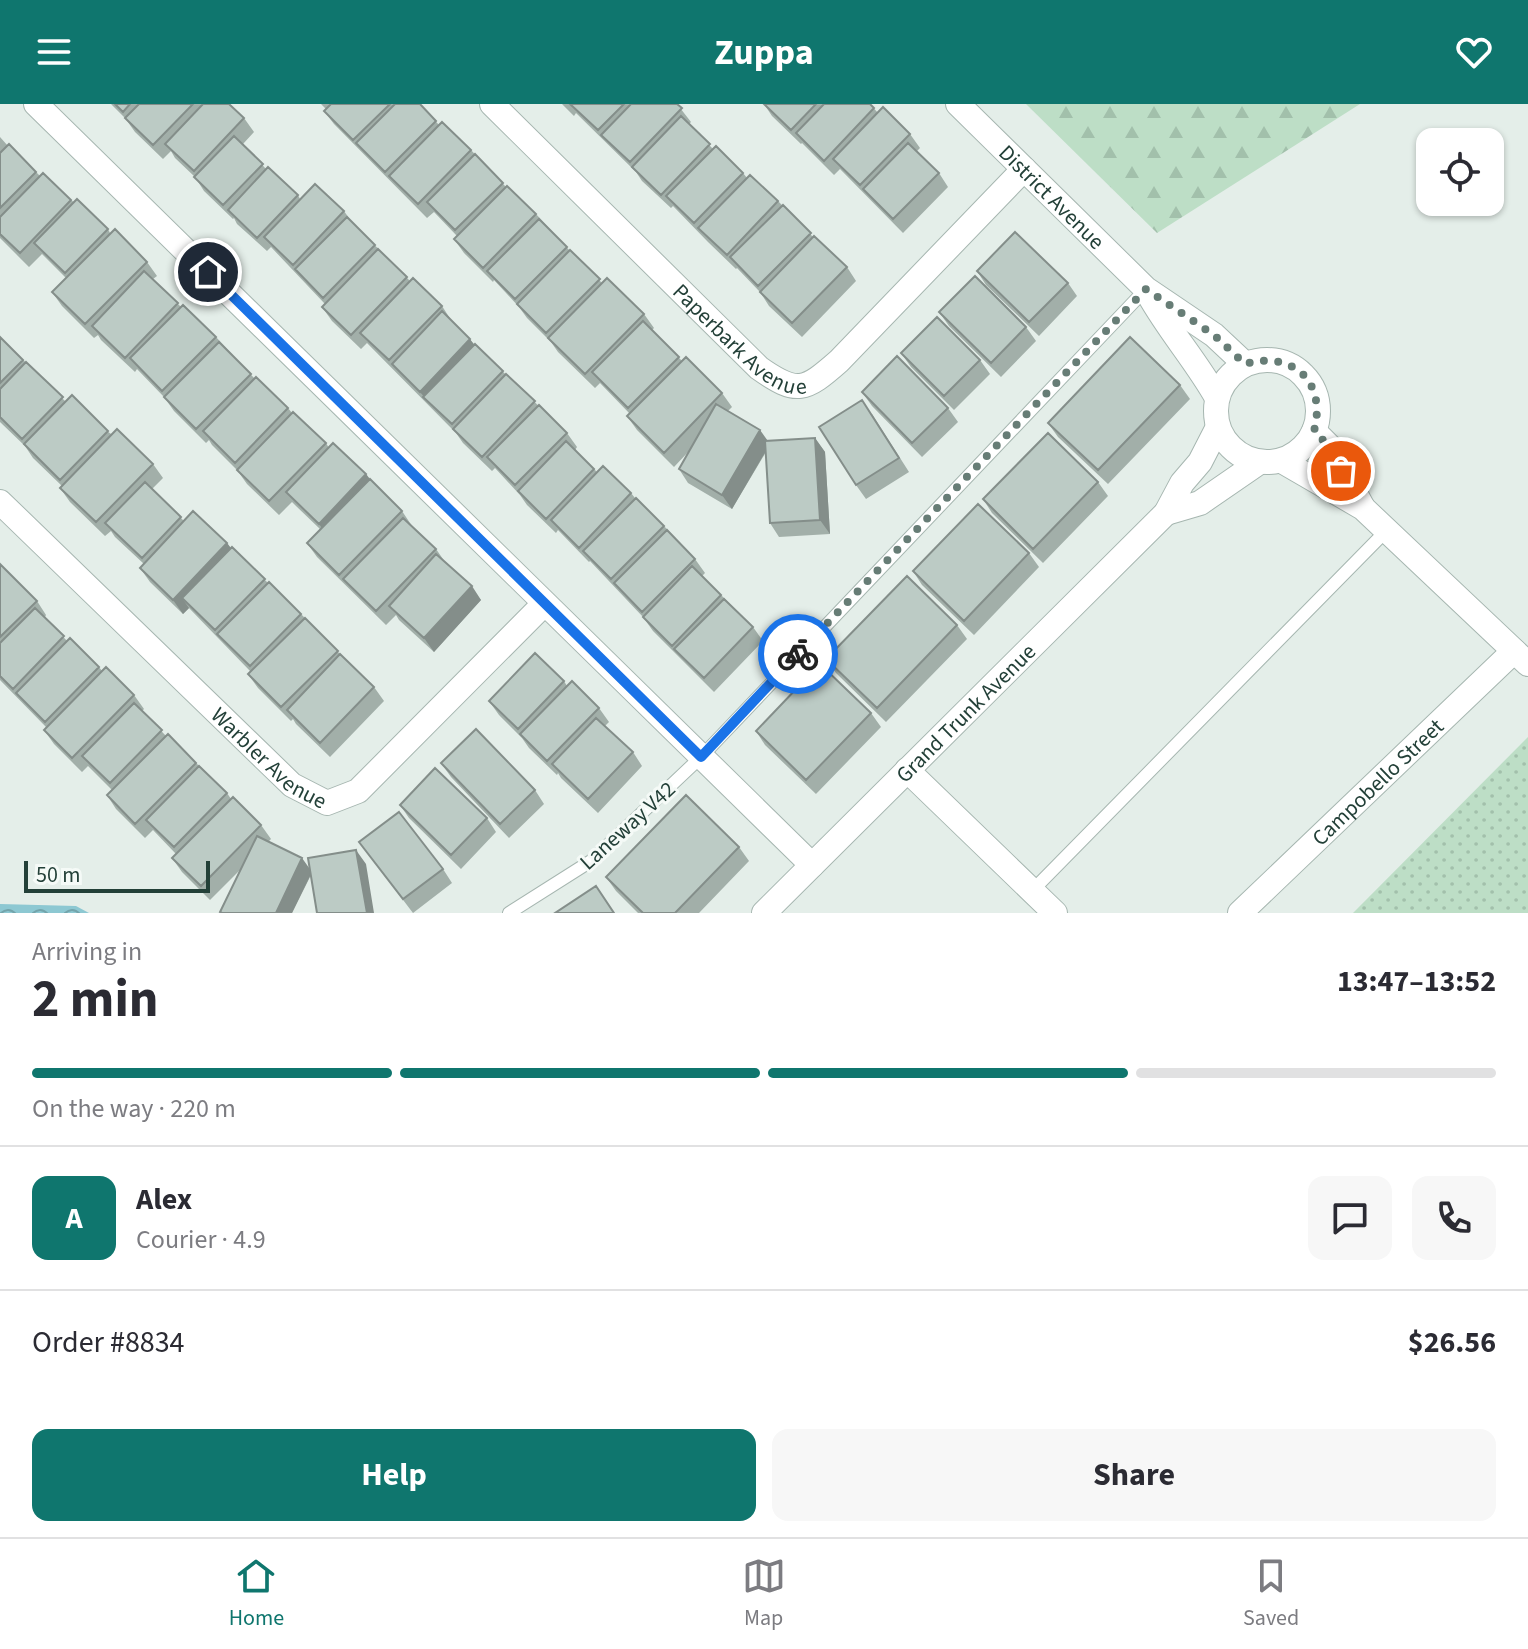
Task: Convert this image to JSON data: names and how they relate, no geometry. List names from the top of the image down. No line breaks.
{"streets":{"street":["District Avenue","Paperbark Avenue","Grand Trunk Avenue","Warbler Avenue","Campobello Street"],"lane":["Laneway V42"]},"crossings":[["District Avenue","Paperbark Avenue"],["District Avenue","Grand Trunk Avenue"],["District Avenue","Laneway V42"]],"scale_bar":"50 m","page":{"header":"Zuppa","scale":"50 m","heading":["2 min","Arriving in","13:47–13:52"],"panel":["Alex","Courier · 4.9","Order #8834","$26.56"],"bar":"On the way · 220 m","round":"A","buttons":["Help","Share"],"tabs":["Home","Map","Saved"]}}
